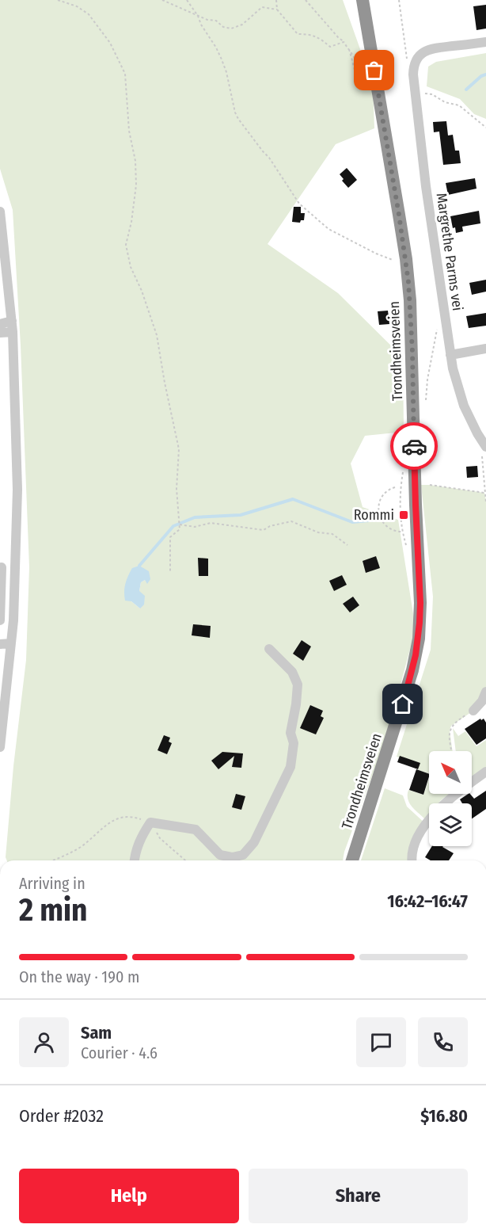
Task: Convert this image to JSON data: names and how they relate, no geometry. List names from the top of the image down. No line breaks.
{"streets":{"highway":["Trondheimsveien"],"street":["Margrethe Parms vei"]},"places":{"transit":["Rommi"]},"north":"top left","page":{"heading":["2 min","Arriving in","16:42–16:47"],"panel":["Sam","Courier · 4.6","Order #2032","$16.80"],"bar":"On the way · 190 m","buttons":["Help","Share"]}}
